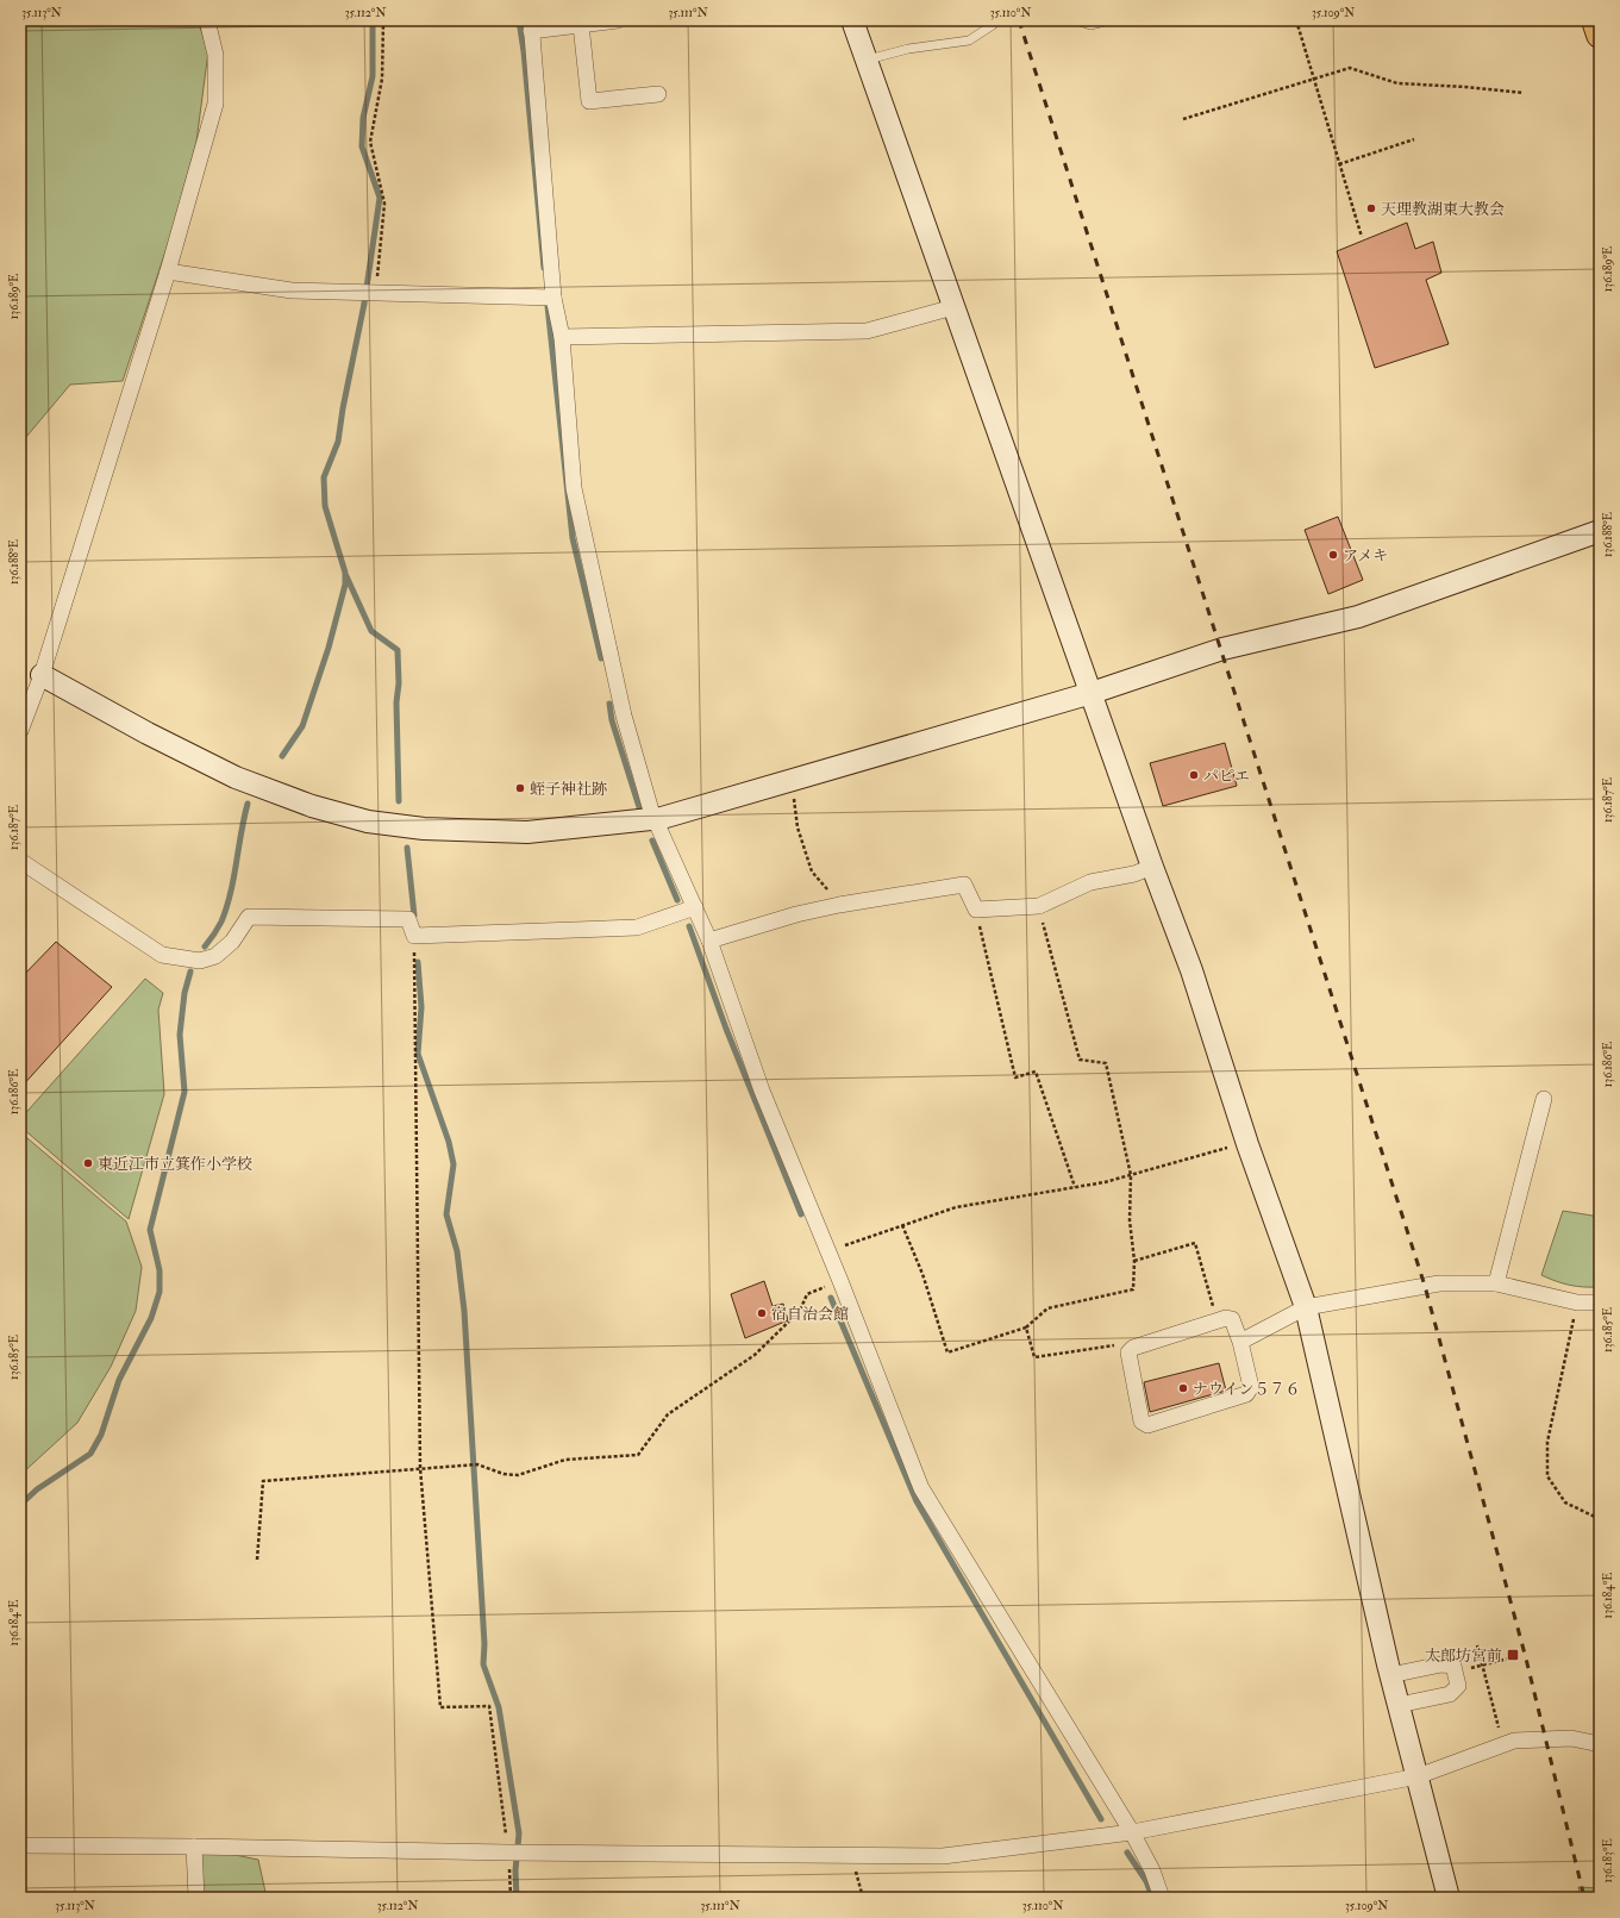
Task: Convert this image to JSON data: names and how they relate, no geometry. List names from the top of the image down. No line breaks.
{"places":{"other":["天理教湖東大教会","アメキ","パピエ","蛭子神社跡","東近江市立箕作小学校","宿自治会館","ナウイン５７６"],"transit":["太郎坊宮前"]},"coordinates":["35.113°N","35.112°N","35.111°N","35.110°N","35.109°N","136.189°E","136.188°E","136.187°E","136.186°E","136.185°E","136.184°E","136.183°E"]}
